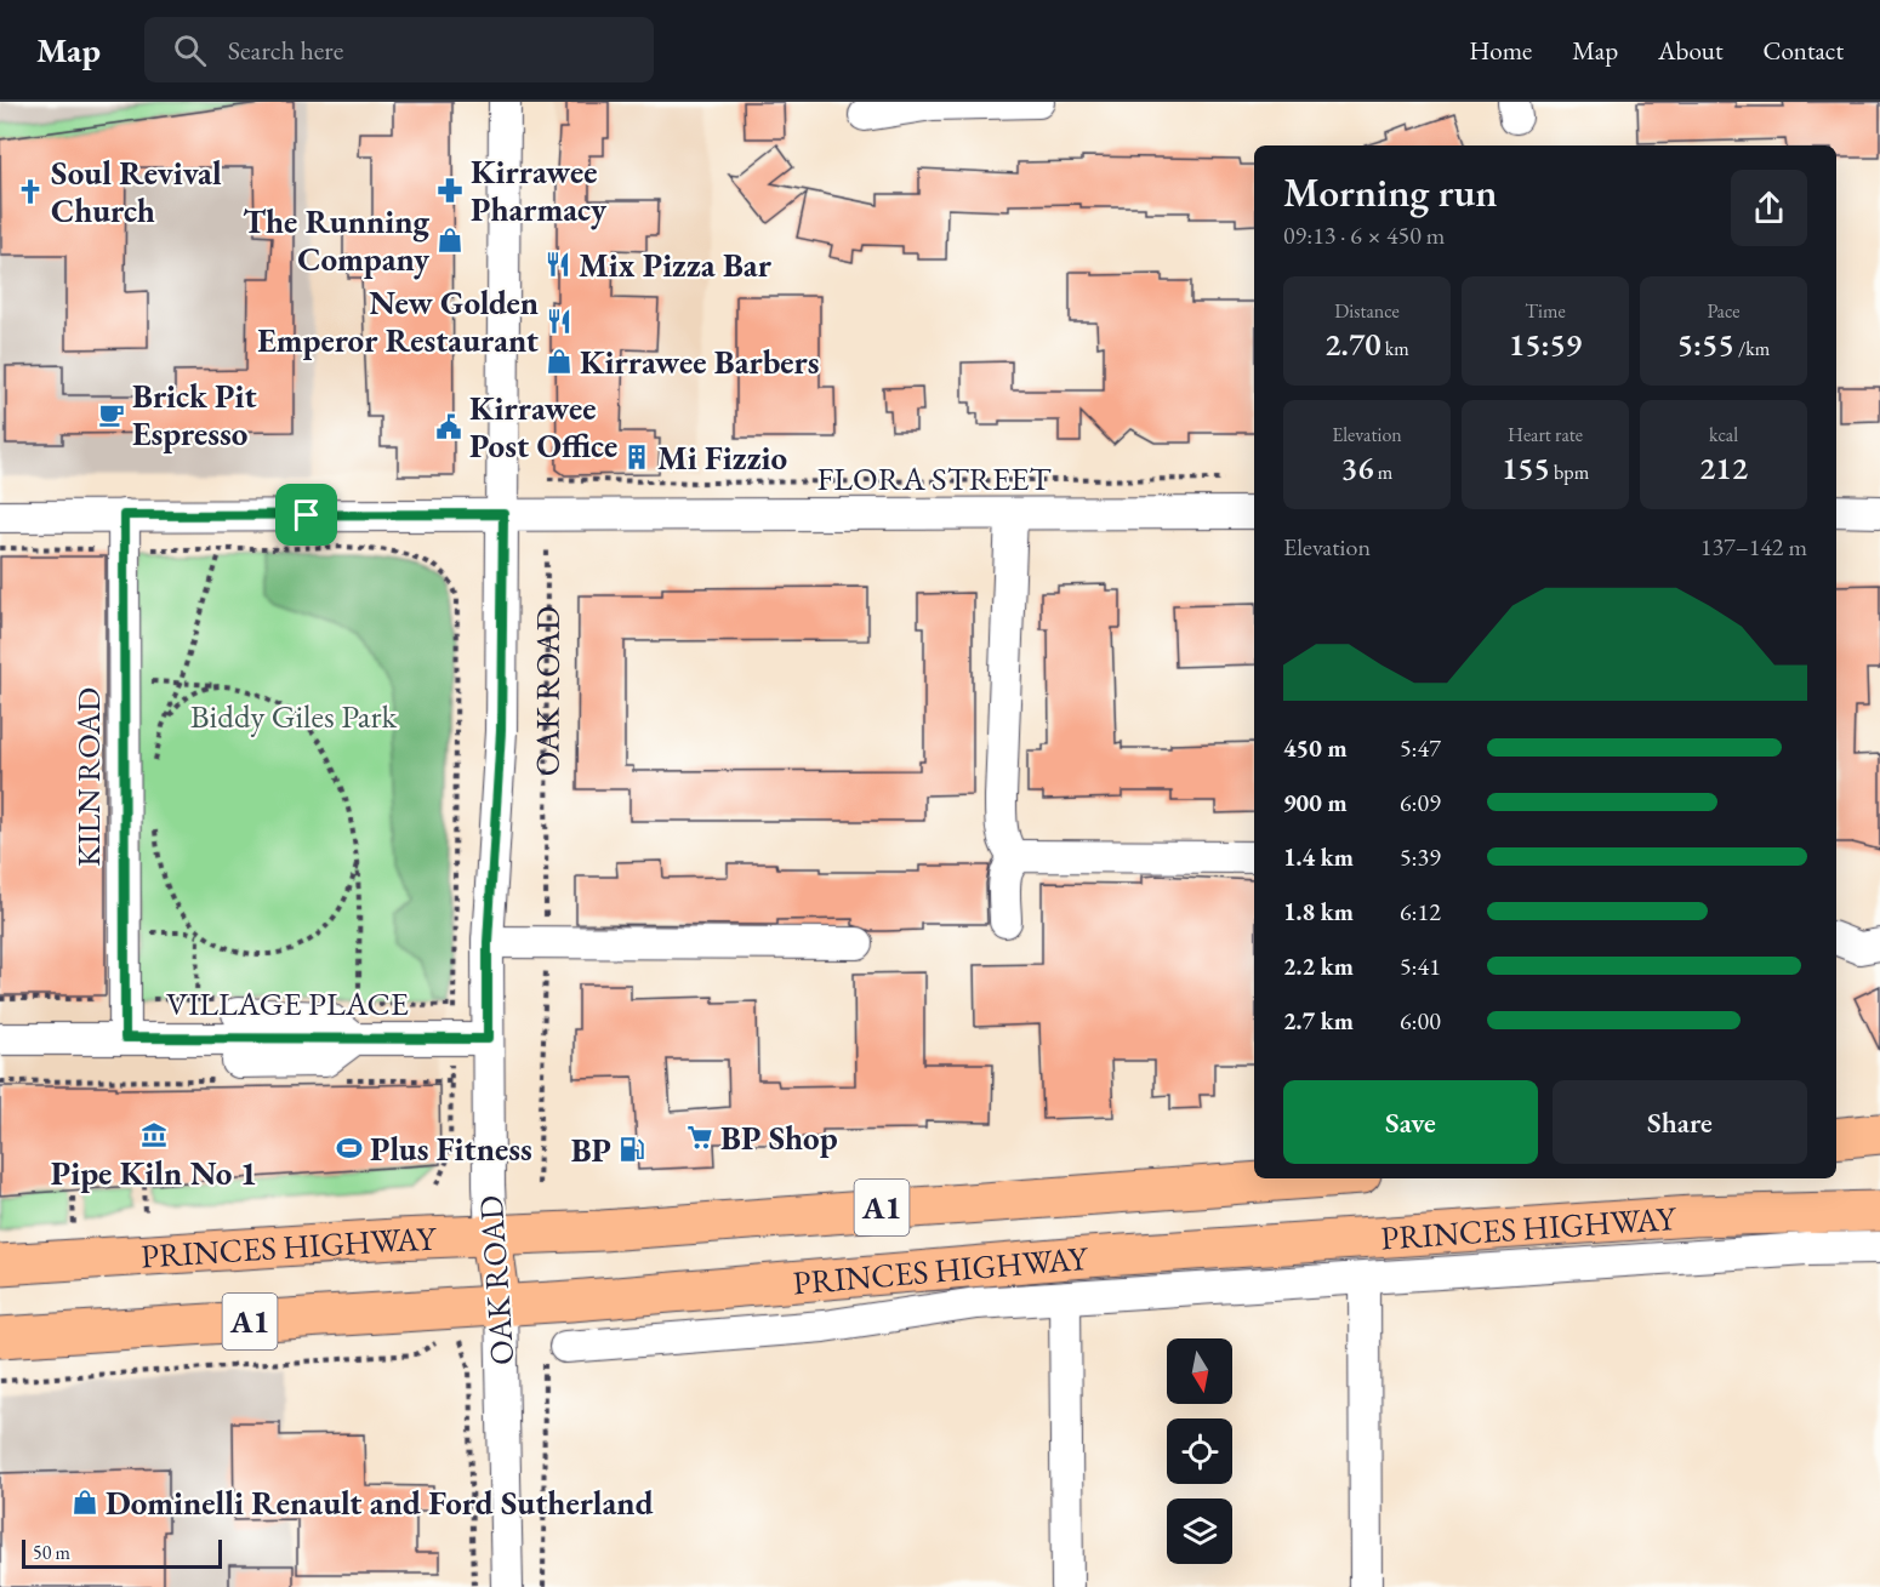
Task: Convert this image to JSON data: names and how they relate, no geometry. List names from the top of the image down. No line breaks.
{"streets":{"highway":["OAK ROAD","A1","PRINCES HIGHWAY"],"street":["FLORA STREET","KILN ROAD","VILLAGE PLACE"]},"crossings":[["FLORA STREET","OAK ROAD"],["FLORA STREET","KILN ROAD"],["OAK ROAD","VILLAGE PLACE"],["OAK ROAD","PRINCES HIGHWAY"],["KILN ROAD","VILLAGE PLACE"]],"parks":["Biddy Giles Park"],"places":{"pharmacy":["Kirrawee Pharmacy"],"church":["Soul Revival Church"],"shop":["The Running Company","Kirrawee Barbers","Dominelli Renault and Ford Sutherland"],"restaurant":["Mix Pizza Bar","New Golden Emperor Restaurant"],"cafe":["Brick Pit Espresso"],"public building":["Kirrawee Post Office"],"building":["Mi Fizzio"],"museum":["Pipe Kiln No 1"],"supermarket":["BP Shop"],"sports":["Plus Fitness"],"fuel station":["BP"]},"scale_bar":"50 m","north":"bottom","page":{"header":"Map","search":"Search here","nav":["Home","Map","About","Contact"],"heading":["Morning run","09:13 · 6 × 450 m"],"stats":[["Distance","2.70 km"],["Time","15:59"],["Pace","5:55 /km"],["Elevation","36 m"],["Heart rate","155 bpm"],["kcal","212"]],"chart":["Elevation","137–142 m"],"list":[{"name":"450 m","note":"5:47"},{"name":"900 m","note":"6:09"},{"name":"1.4 km","note":"5:39"},{"name":"1.8 km","note":"6:12"},{"name":"2.2 km","note":"5:41"},{"name":"2.7 km","note":"6:00"}],"buttons":["Save","Share"],"scale":"50 m"}}
